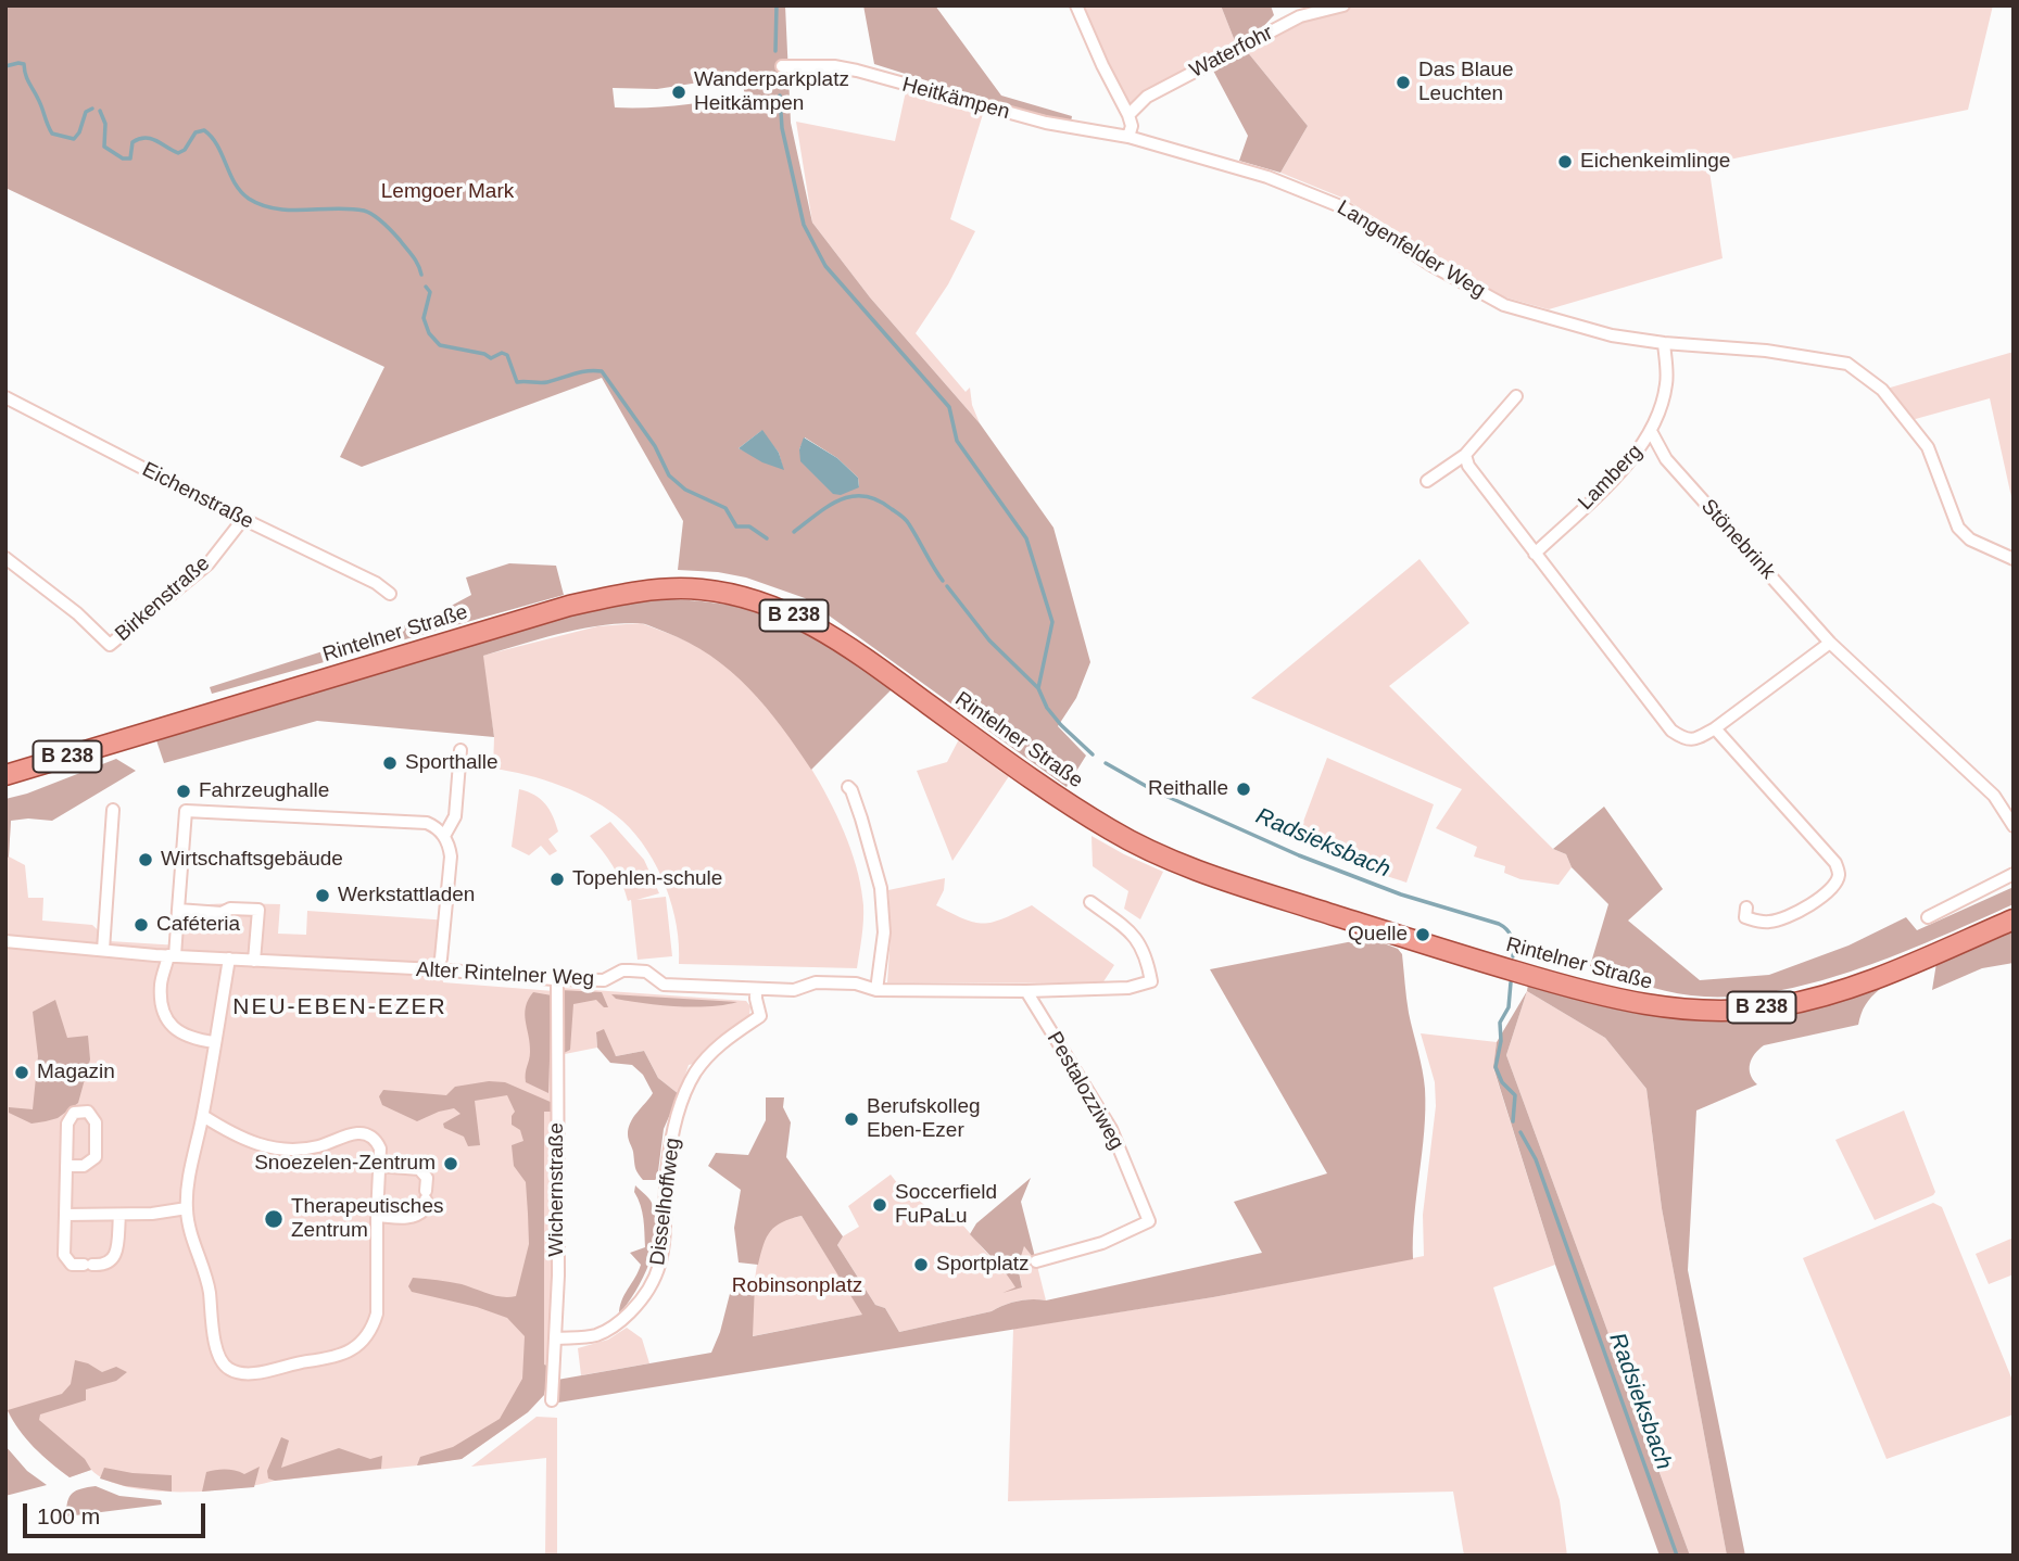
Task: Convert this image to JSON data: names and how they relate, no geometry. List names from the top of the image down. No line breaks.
{"streets":{"main road":["B 238","Rintelner Straße"],"street":["Waterfohr","Heitkämpen","Langenfelder Weg","Lamberg","Eichenstraße","Stönebrink","Birkenstraße","Alter Rintelner Weg","Pestalozziweg","Wichernstraße","Disselhoffweg"]},"crossings":[["Heitkämpen","Langenfelder Weg"],["Langenfelder Weg","Lamberg"],["Lamberg","Stönebrink"],["Eichenstraße","Birkenstraße"],["Alter Rintelner Weg","Wichernstraße"],["Alter Rintelner Weg","Disselhoffweg"],["Wichernstraße","Disselhoffweg"]],"districts":["NEU-EBEN-EZER"],"water":["Radsieksbach"],"parks":["Lemgoer Mark","Robinsonplatz"],"places":["Das Blaue Leuchten","Wanderparkplatz Heitkämpen","Eichenkeimlinge","Sporthalle","Reithalle","Fahrzeughalle","Wirtschaftsgebäude","Topehlen-schule","Werkstattladen","Caféteria","Quelle","Magazin","Berufskolleg Eben-Ezer","Snoezelen-Zentrum","Soccerfield FuPaLu","Therapeutisches Zentrum","Sportplatz"],"scale_bar":"100 m"}
